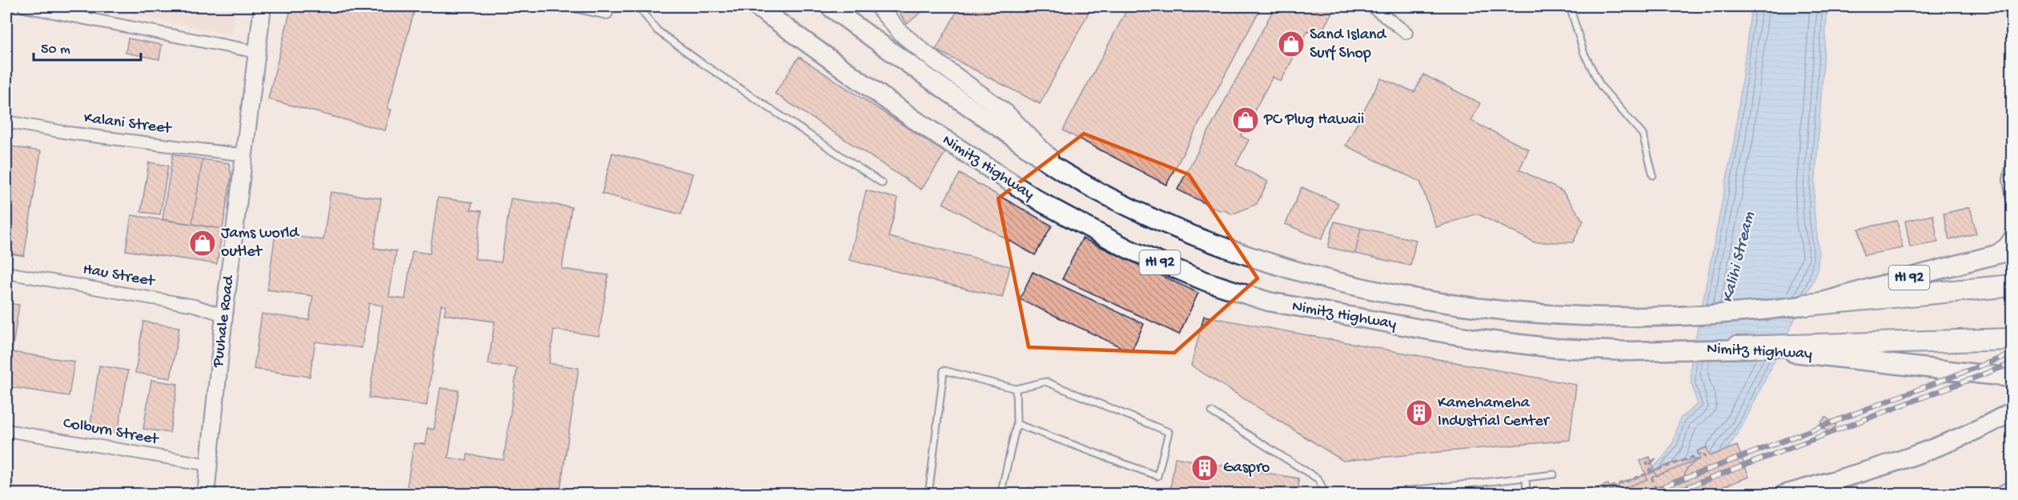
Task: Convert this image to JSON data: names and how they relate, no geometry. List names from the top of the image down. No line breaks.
{"streets":{"main road":["Nimitz Highway","HI 92"],"street":["Kalani Street","Hau Street","Puuhale Road","Colburn Street"]},"crossings":[["Kalani Street","Puuhale Road"],["Hau Street","Puuhale Road"],["Puuhale Road","Colburn Street"]],"water":["Kalihi Stream"],"places":{"shop":["Sand Island Surf Shop","PC Plug Hawaii","Jams world outlet"],"building":["Kamehameha Industrial Center","Gaspro"]},"scale_bar":"50 m"}
